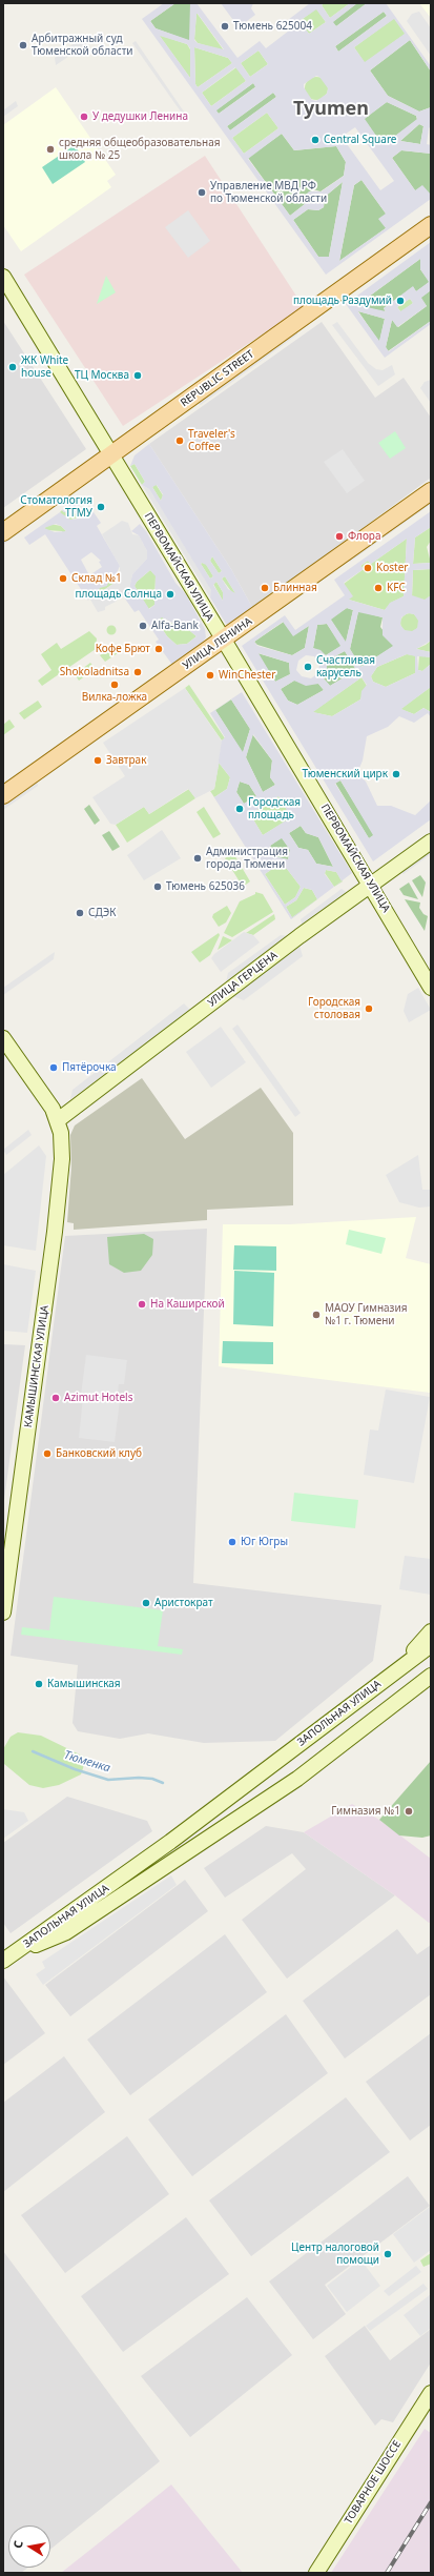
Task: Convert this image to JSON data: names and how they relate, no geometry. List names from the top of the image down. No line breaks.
{"streets":{"main road":["REPUBLIC STREET","УЛИЦА ЛЕНИНА"],"street":["ПЕРВОМАЙСКАЯ УЛИЦА","УЛИЦА ГЕРЦЕНА","КАМЫШИНСКАЯ УЛИЦА","ЗАПОЛЬНАЯ УЛИЦА","ТОВАРНОЕ ШОССЕ"]},"crossings":[["REPUBLIC STREET","ПЕРВОМАЙСКАЯ УЛИЦА"],["ПЕРВОМАЙСКАЯ УЛИЦА","УЛИЦА ЛЕНИНА"],["ПЕРВОМАЙСКАЯ УЛИЦА","УЛИЦА ГЕРЦЕНА"],["УЛИЦА ГЕРЦЕНА","КАМЫШИНСКАЯ УЛИЦА"]],"districts":["Tyumen"],"water":["Тюменка"],"places":["Тюмень 625004","Арбитражный суд Тюменской области","У дедушки Ленина","Central Square","средняя общеобразовательная школа № 25","Управление МВД РФ по Тюменской области","площадь Раздумий","ЖК White house","ТЦ Москва","Traveler's Coffee","Стоматология ТГМУ","Флора","Koster","Склад №1","Блинная","KFC","площадь Солнца","Alfa-Bank","Кофе Брют","Счастливая карусель","Shokoladnitsa","WinChester","Вилка-ложка","Завтрак","Тюменский цирк","Городская площадь","Администрация города Тюмени","Тюмень 625036","СДЭК","Городская столовая","Пятёрочка","На Каширской","МАОУ Гимназия №1 г. Тюмени","Azimut Hotels","Банковский клуб","Юг Югры","Аристократ","Камышинская","Гимназия №1","Центр налоговой помощи"],"north":"left"}
